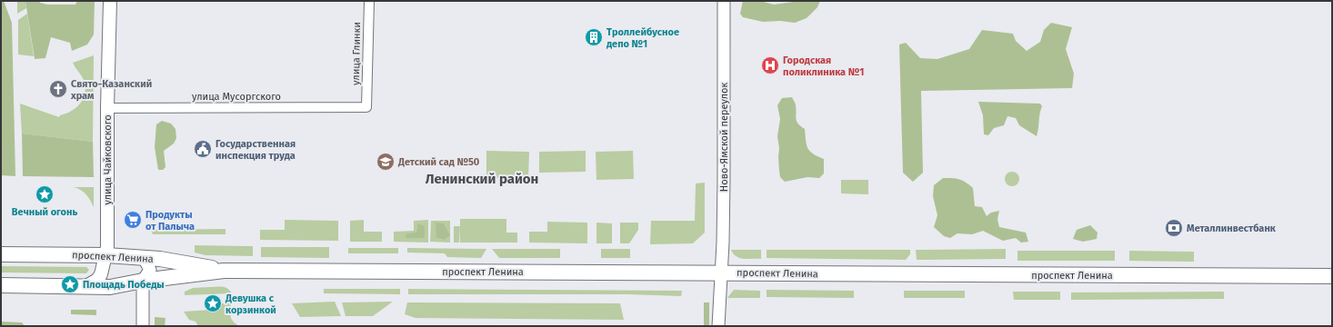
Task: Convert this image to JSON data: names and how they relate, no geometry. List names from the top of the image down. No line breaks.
{"streets":{"main road":["улица Чайковского","проспект Ленина"],"street":["улица Глинки","улица Мусоргского","Ново-Ямской переулок"]},"crossings":[["улица Глинки","улица Мусоргского"],["улица Мусоргского","улица Чайковского"],["Ново-Ямской переулок","проспект Ленина"],["улица Чайковского","проспект Ленина"]],"districts":["Ленинский район"],"places":{"building":["Троллейбусное депо №1"],"hospital":["Городская поликлиника №1"],"church":["Свято-Казанский храм"],"public building":["Государственная инспекция труда"],"school or university":["Детский сад №50"],"place":["Вечный огонь","Площадь Победы","Девушка с корзинкой"],"supermarket":["Продукты от Палыча"],"bank":["Металлинвестбанк"]}}
